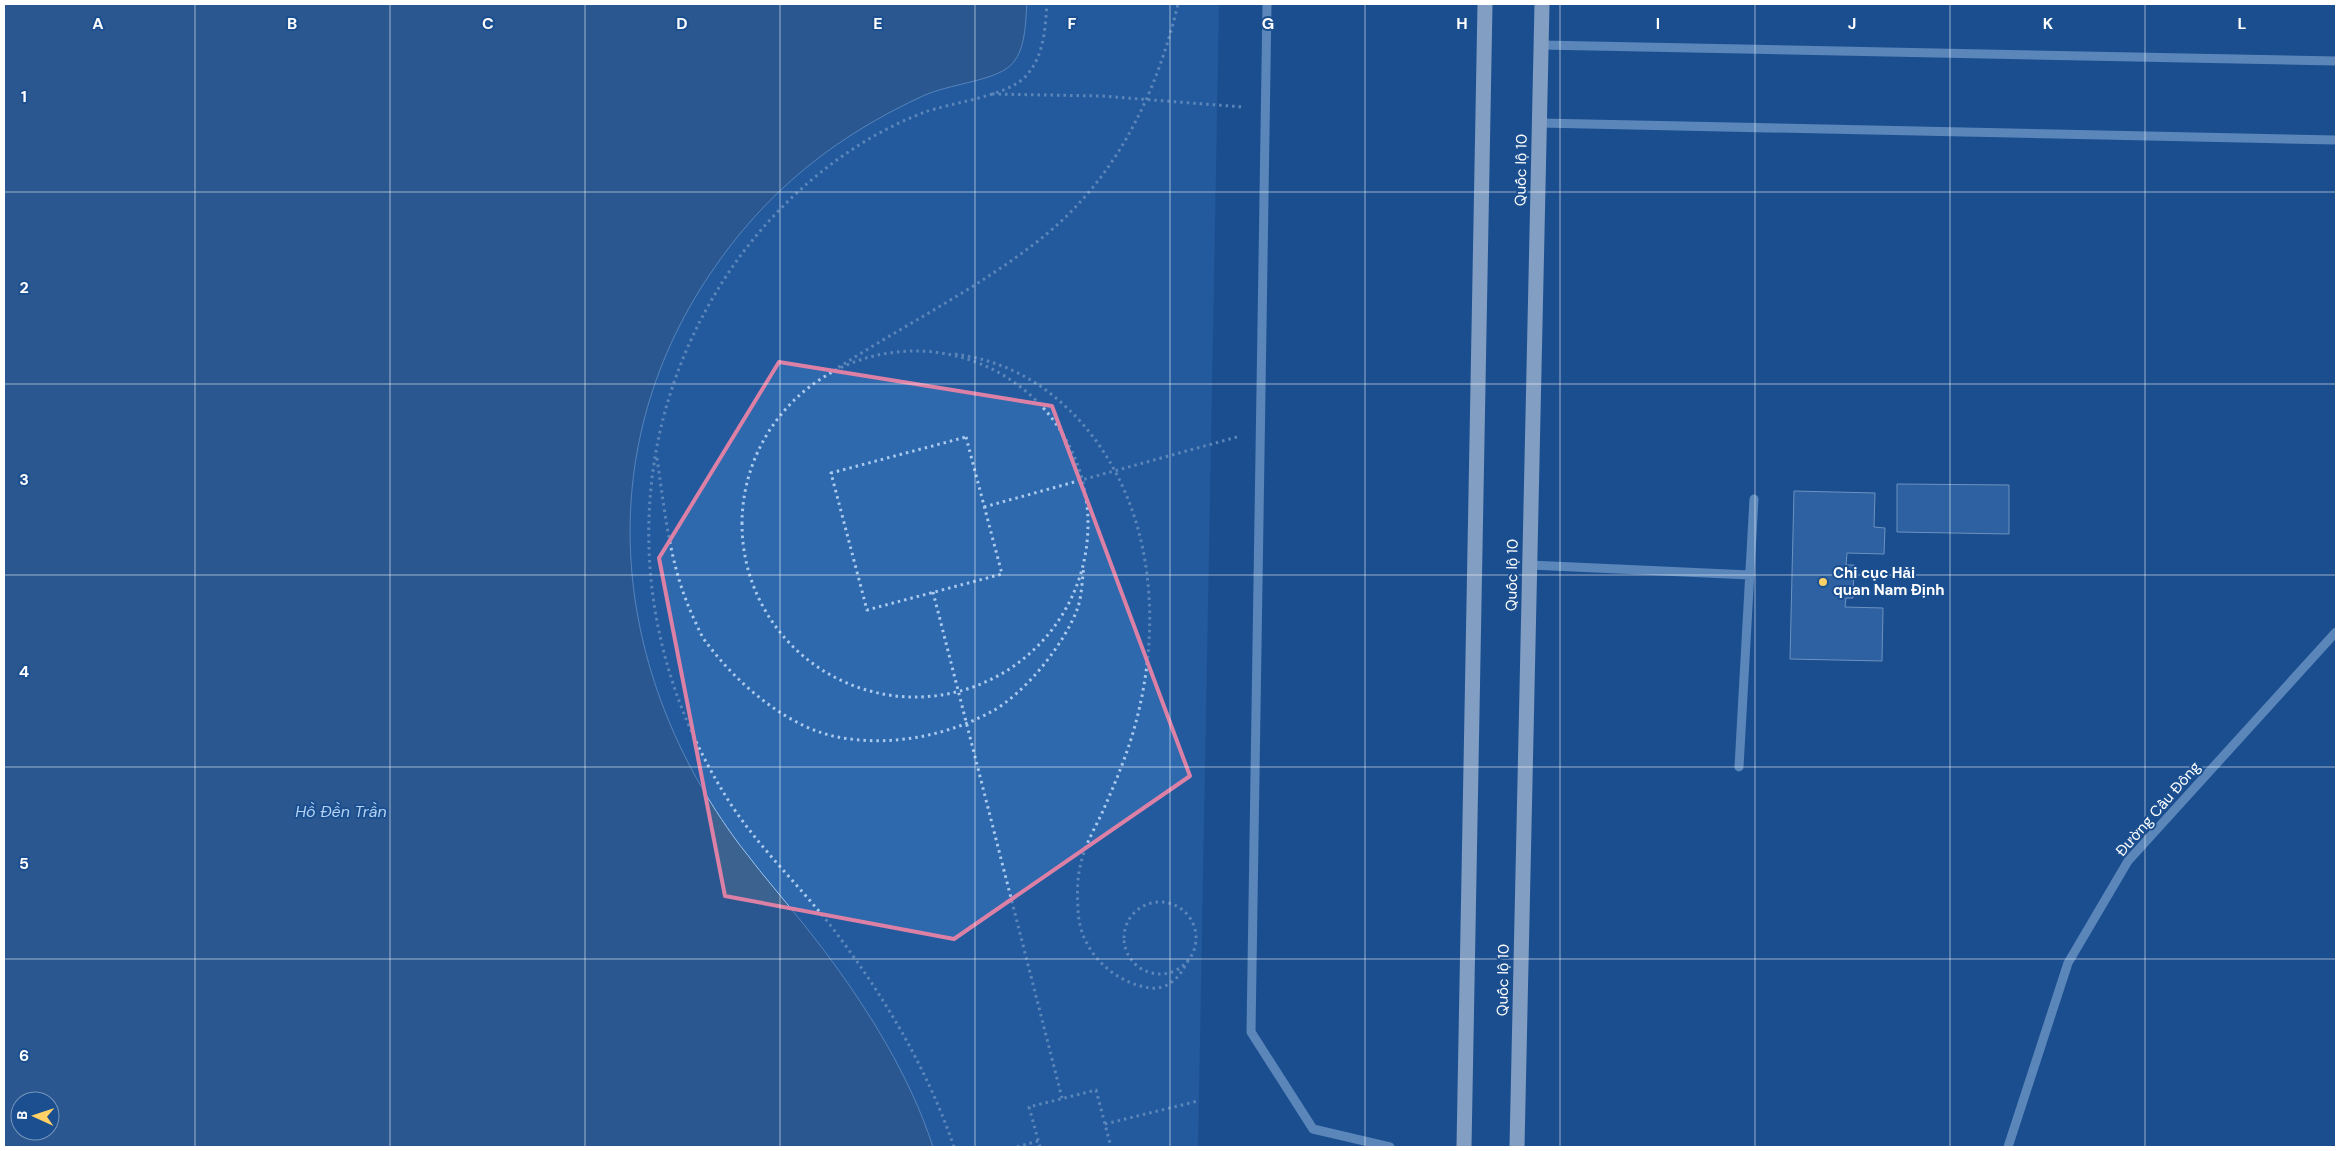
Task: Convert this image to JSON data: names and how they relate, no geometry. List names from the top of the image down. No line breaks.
{"streets":{"highway":["Quốc lộ 10"],"street":["Đường Cầu Đông"]},"water":["Hồ Đền Trần"],"places":["Chi cục Hải quan Nam Định"],"north":"left","grid":{"columns":["A","B","C","D","E","F","G","H","I","J","K","L"],"rows":["1","2","3","4","5","6"]}}
